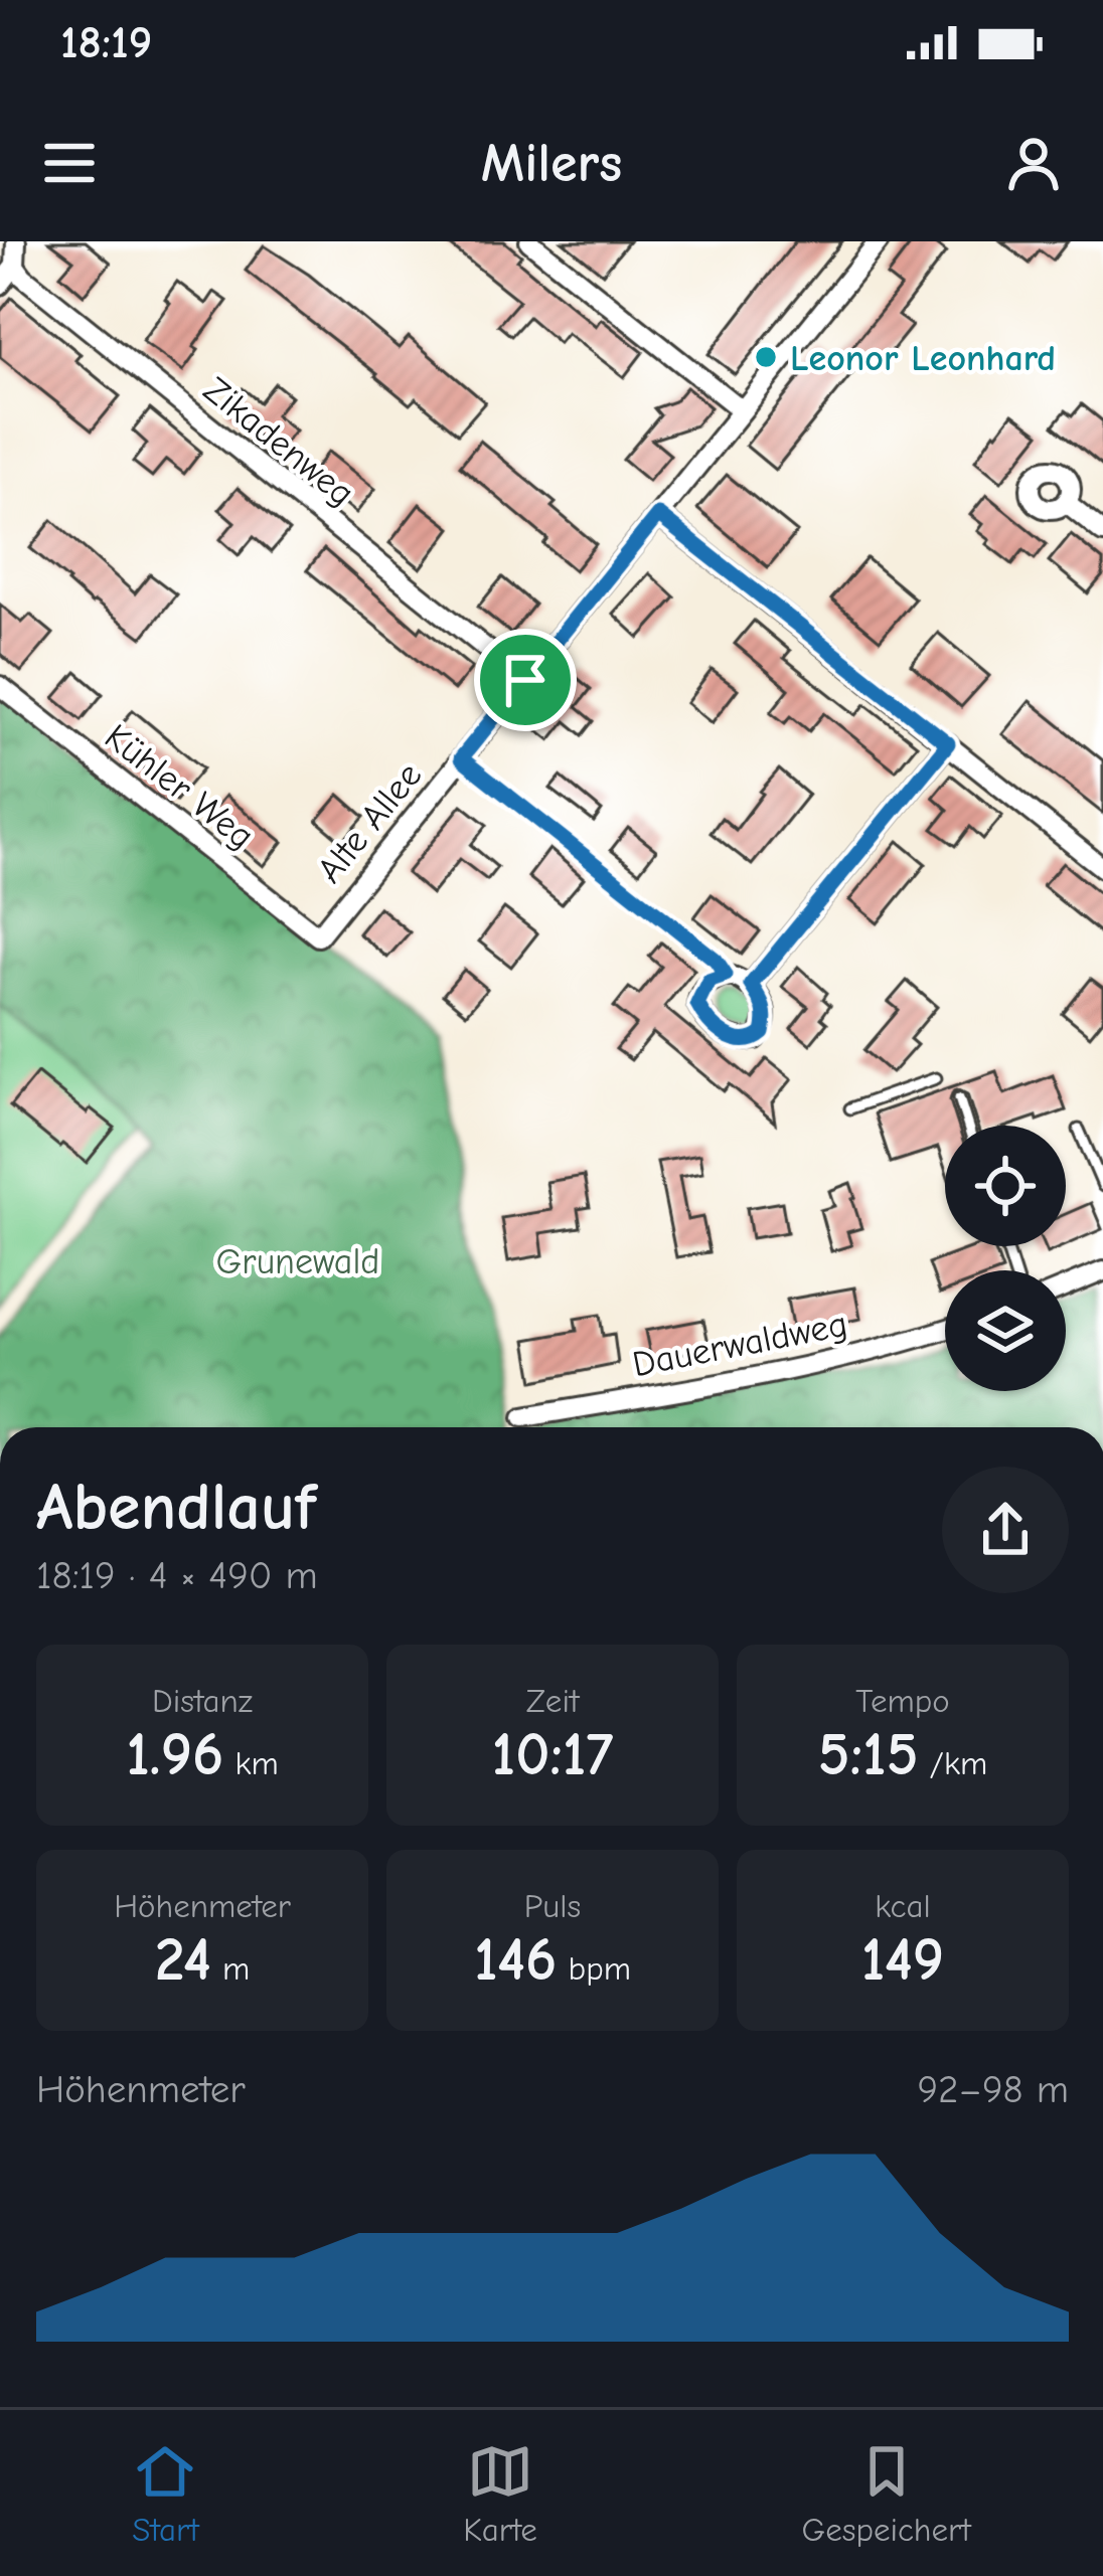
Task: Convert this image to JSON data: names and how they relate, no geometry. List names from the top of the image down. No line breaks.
{"streets":{"street":["Zikadenweg","Kühler Weg","Alte Allee","Dauerwaldweg"]},"crossings":[["Zikadenweg","Alte Allee"],["Kühler Weg","Alte Allee"]],"parks":["Grunewald"],"places":["Leonor Leonhard"],"page":{"status":"18:19","header":"Milers","heading":["Abendlauf","18:19 · 4 × 490 m"],"stats":[["Distanz","1.96 km"],["Zeit","10:17"],["Tempo","5:15 /km"],["Höhenmeter","24 m"],["Puls","146 bpm"],["kcal","149"]],"chart":["Höhenmeter","92–98 m"],"tabs":["Start","Karte","Gespeichert"]}}
